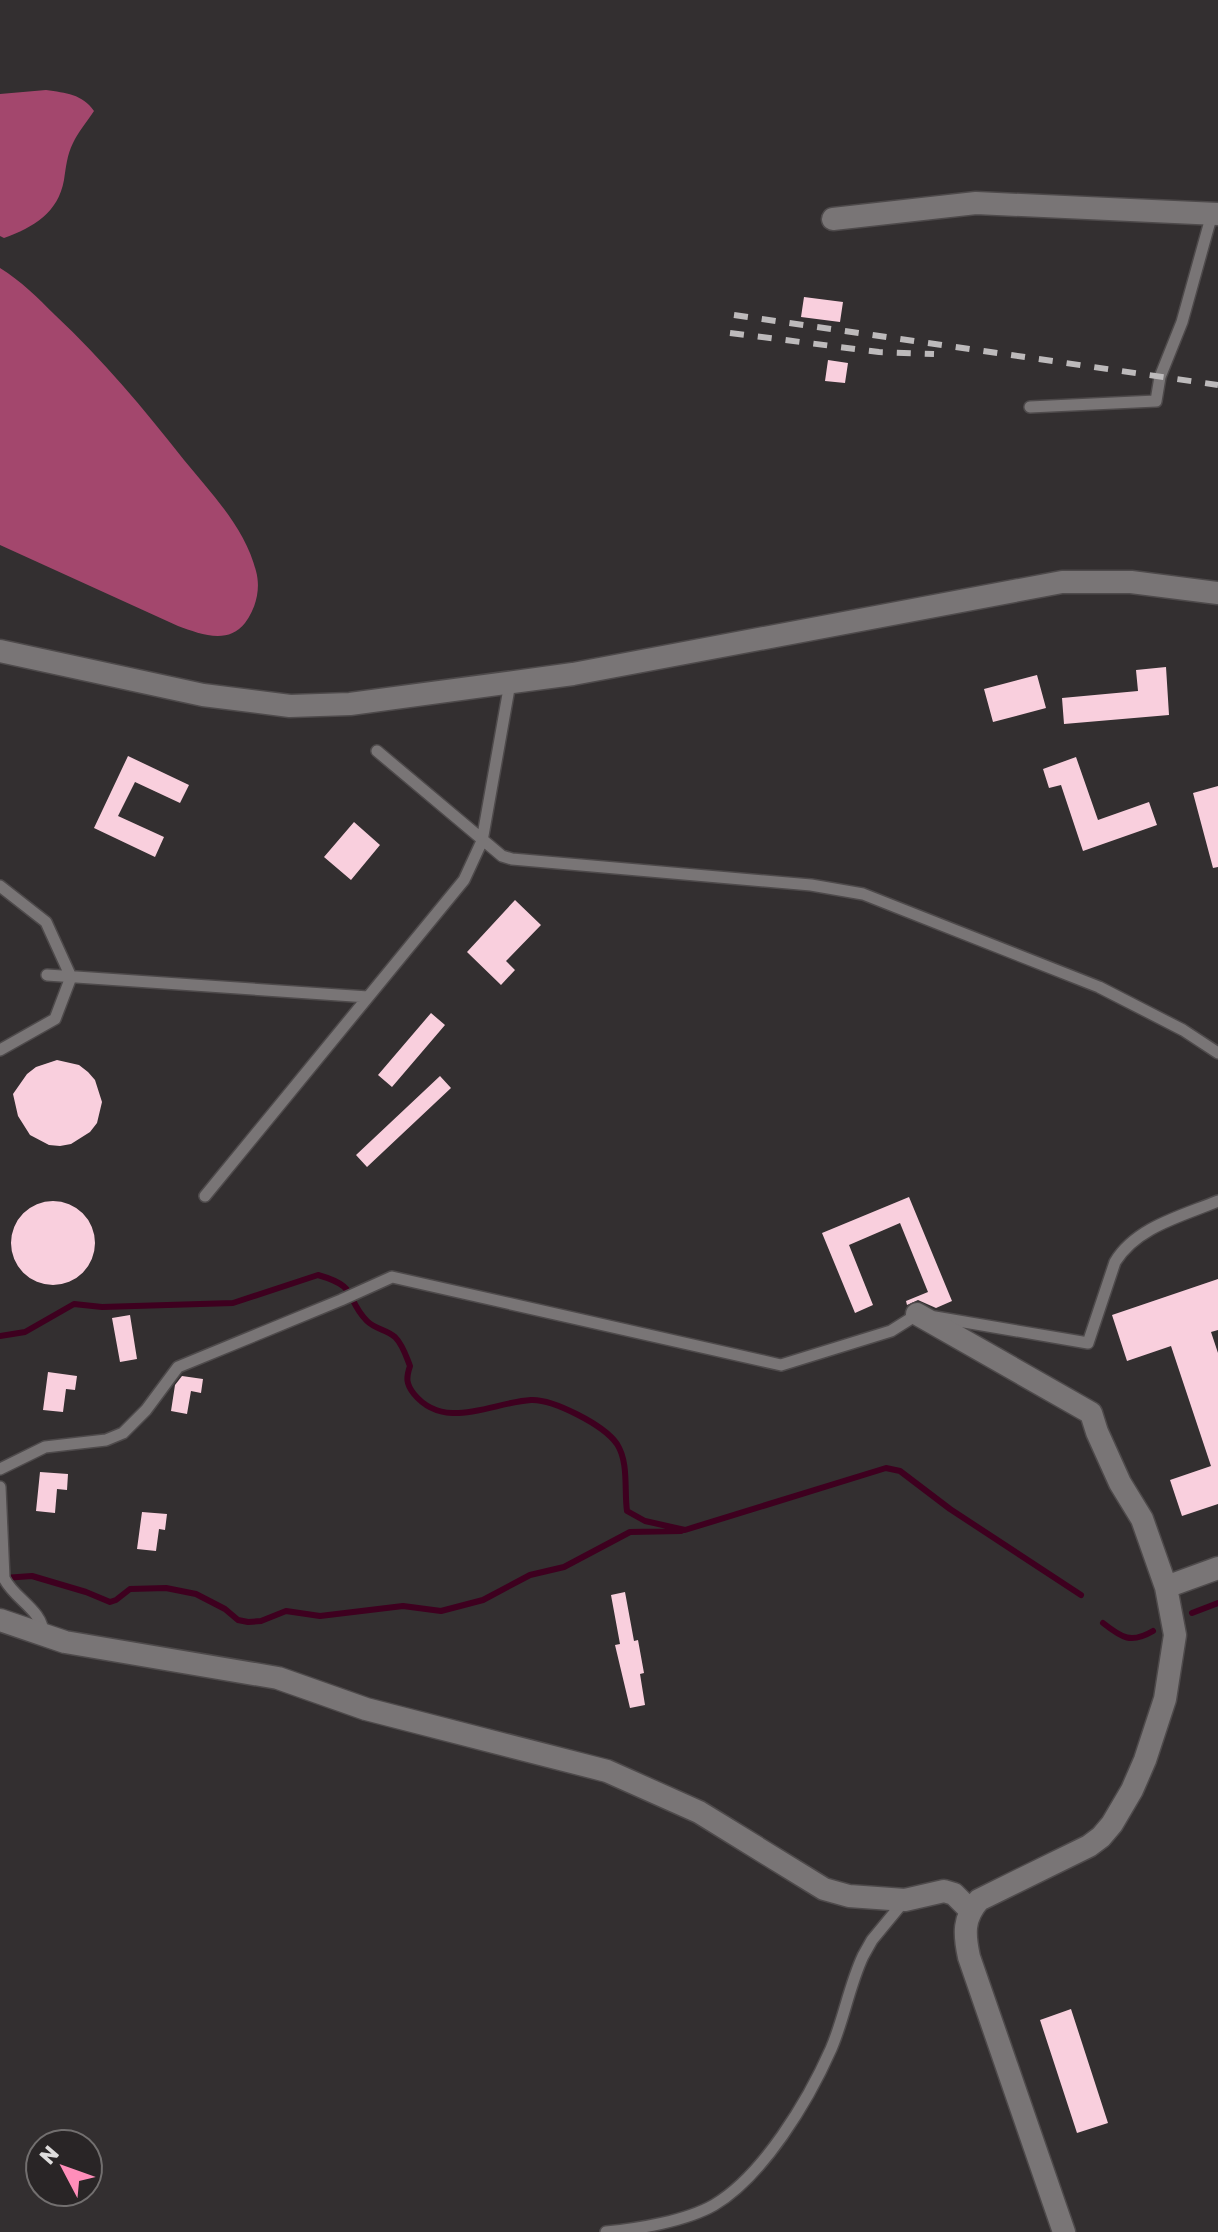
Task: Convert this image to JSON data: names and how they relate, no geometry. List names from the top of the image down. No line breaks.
{"north":"top left"}
